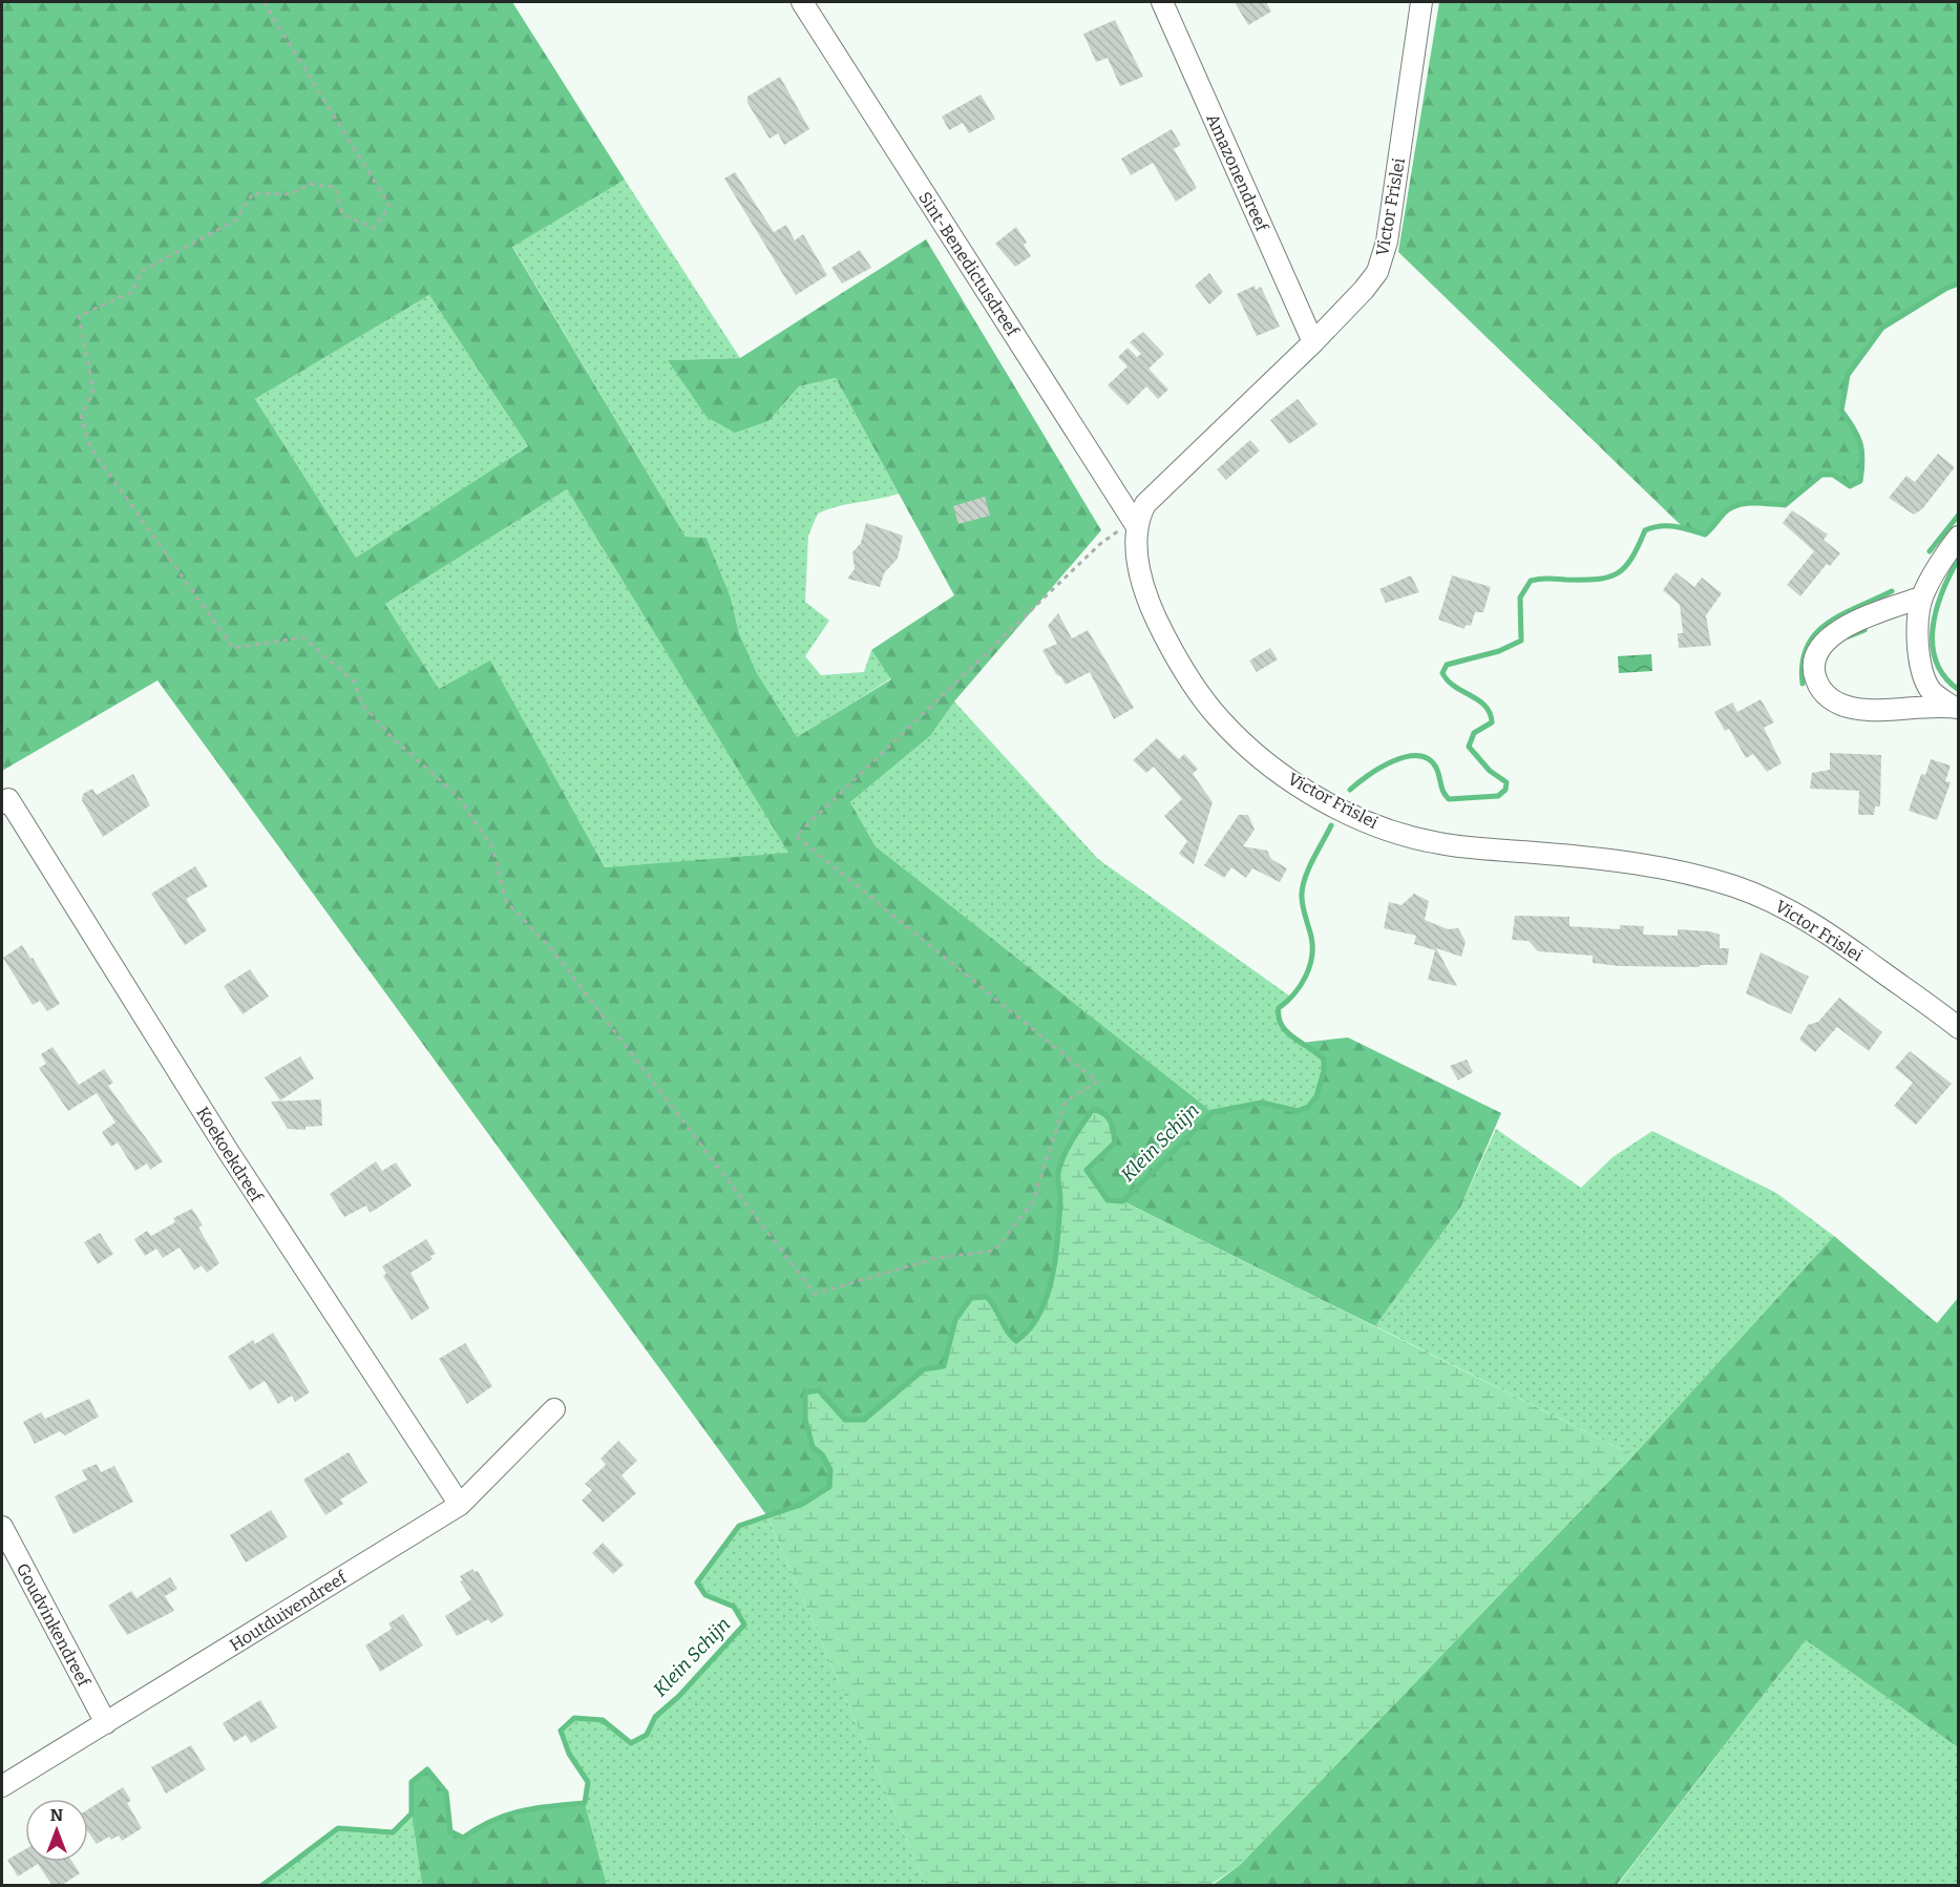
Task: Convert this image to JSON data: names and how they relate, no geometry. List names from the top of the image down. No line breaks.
{"streets":{"street":["Amazonendreef","Victor Frislei","Sint-Benedictusdreef","Koekoekdreef","Houtduivendreef","Goudvinkendreef"]},"crossings":[["Amazonendreef","Victor Frislei"],["Victor Frislei","Sint-Benedictusdreef"],["Koekoekdreef","Houtduivendreef"],["Houtduivendreef","Goudvinkendreef"]],"water":["Klein Schijn"],"north":"top"}
